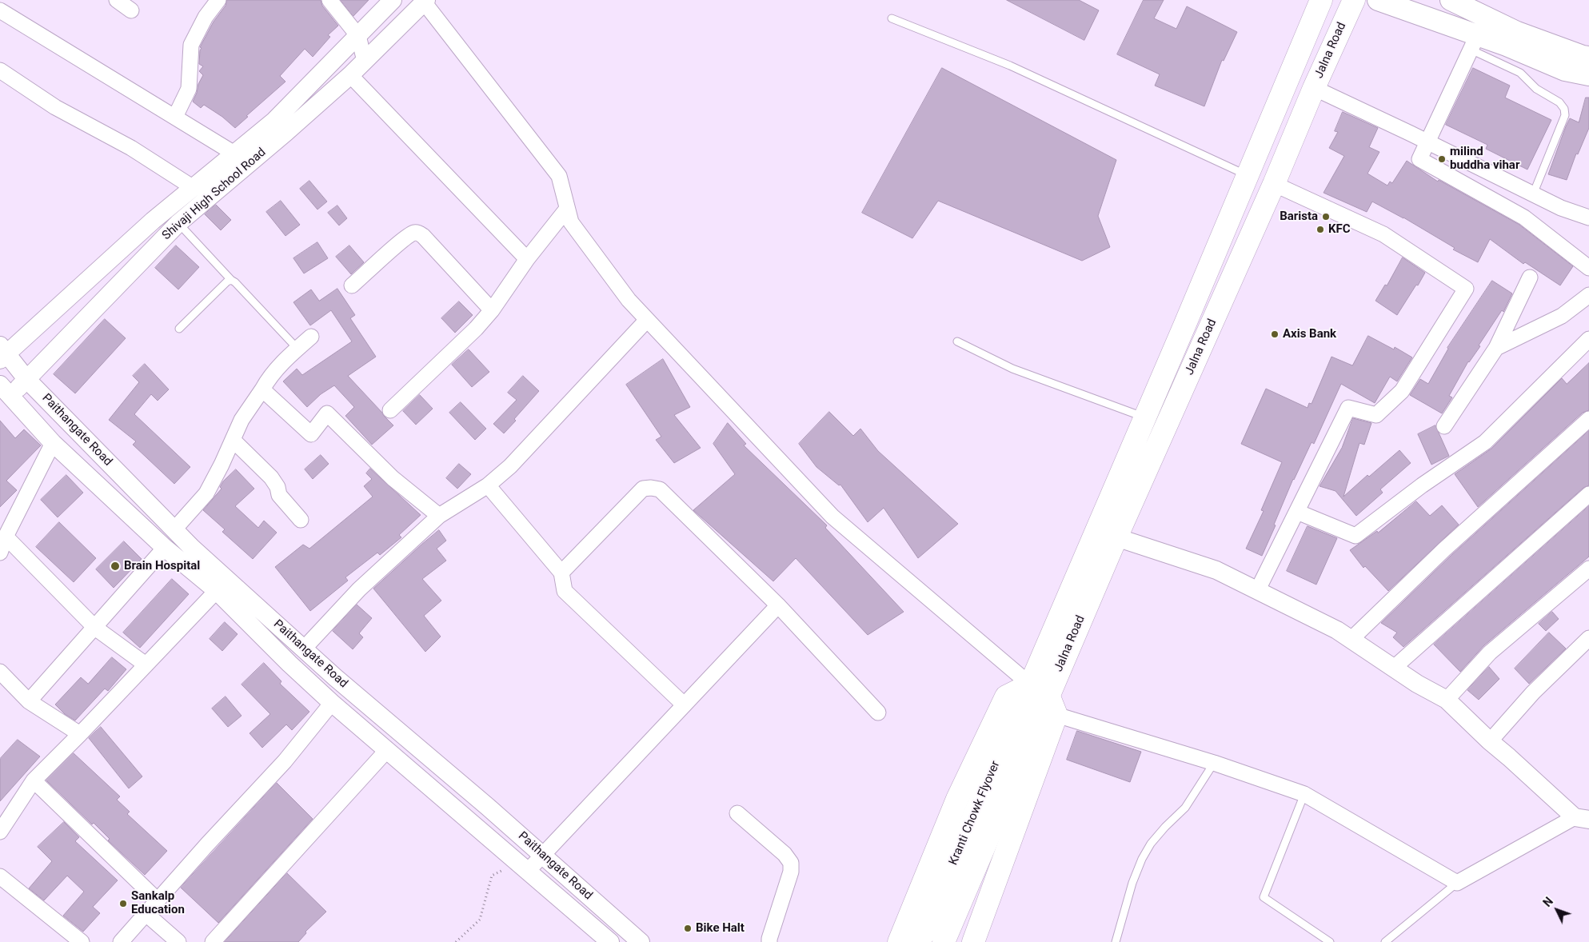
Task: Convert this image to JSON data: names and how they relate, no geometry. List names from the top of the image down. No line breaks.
{"streets":{"main road":["Jalna Road","Kranti Chowk Flyover"],"street":["Shivaji High School Road","Paithangate Road"]},"crossings":[["Jalna Road","Kranti Chowk Flyover"],["Shivaji High School Road","Paithangate Road"]],"places":["milind buddha vihar","Barista","KFC","Axis Bank","Brain Hospital","Sankalp Education","Bike Halt"],"north":"top left"}
